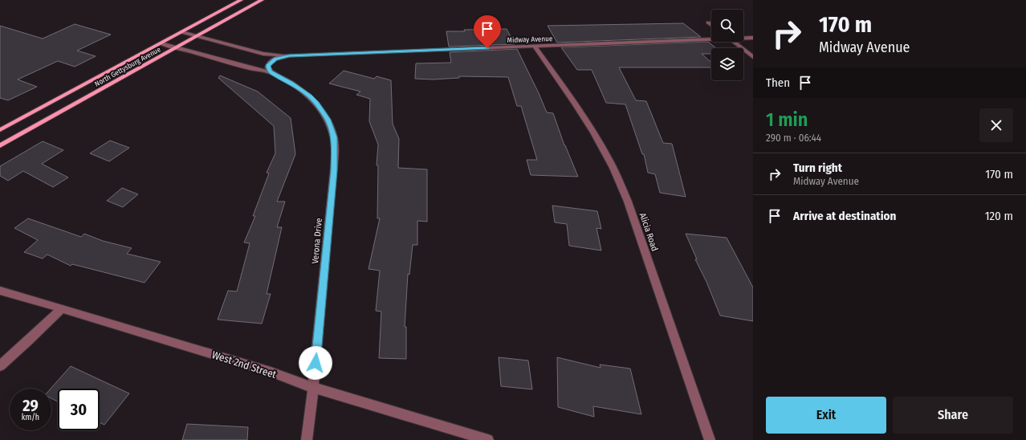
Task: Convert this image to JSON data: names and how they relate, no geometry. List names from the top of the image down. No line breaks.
{"streets":{"main road":["North Gettysburg Avenue"],"street":["Midway Avenue","Alicia Road","Verona Drive","West 2nd Street"]},"crossings":[["Midway Avenue","Alicia Road"],["Midway Avenue","Verona Drive"],["North Gettysburg Avenue","Verona Drive"],["Verona Drive","West 2nd Street"]],"page":{"turn":["170 m","Midway Avenue"],"then":"Then","heading":["1 min","290 m · 06:44"],"list":[{"name":"Turn right","note":"Midway Avenue","value":"170 m"},{"name":"Arrive at destination","value":"120 m"}],"speed":"29 km/h","limit":"30","buttons":["Exit","Share"]}}
